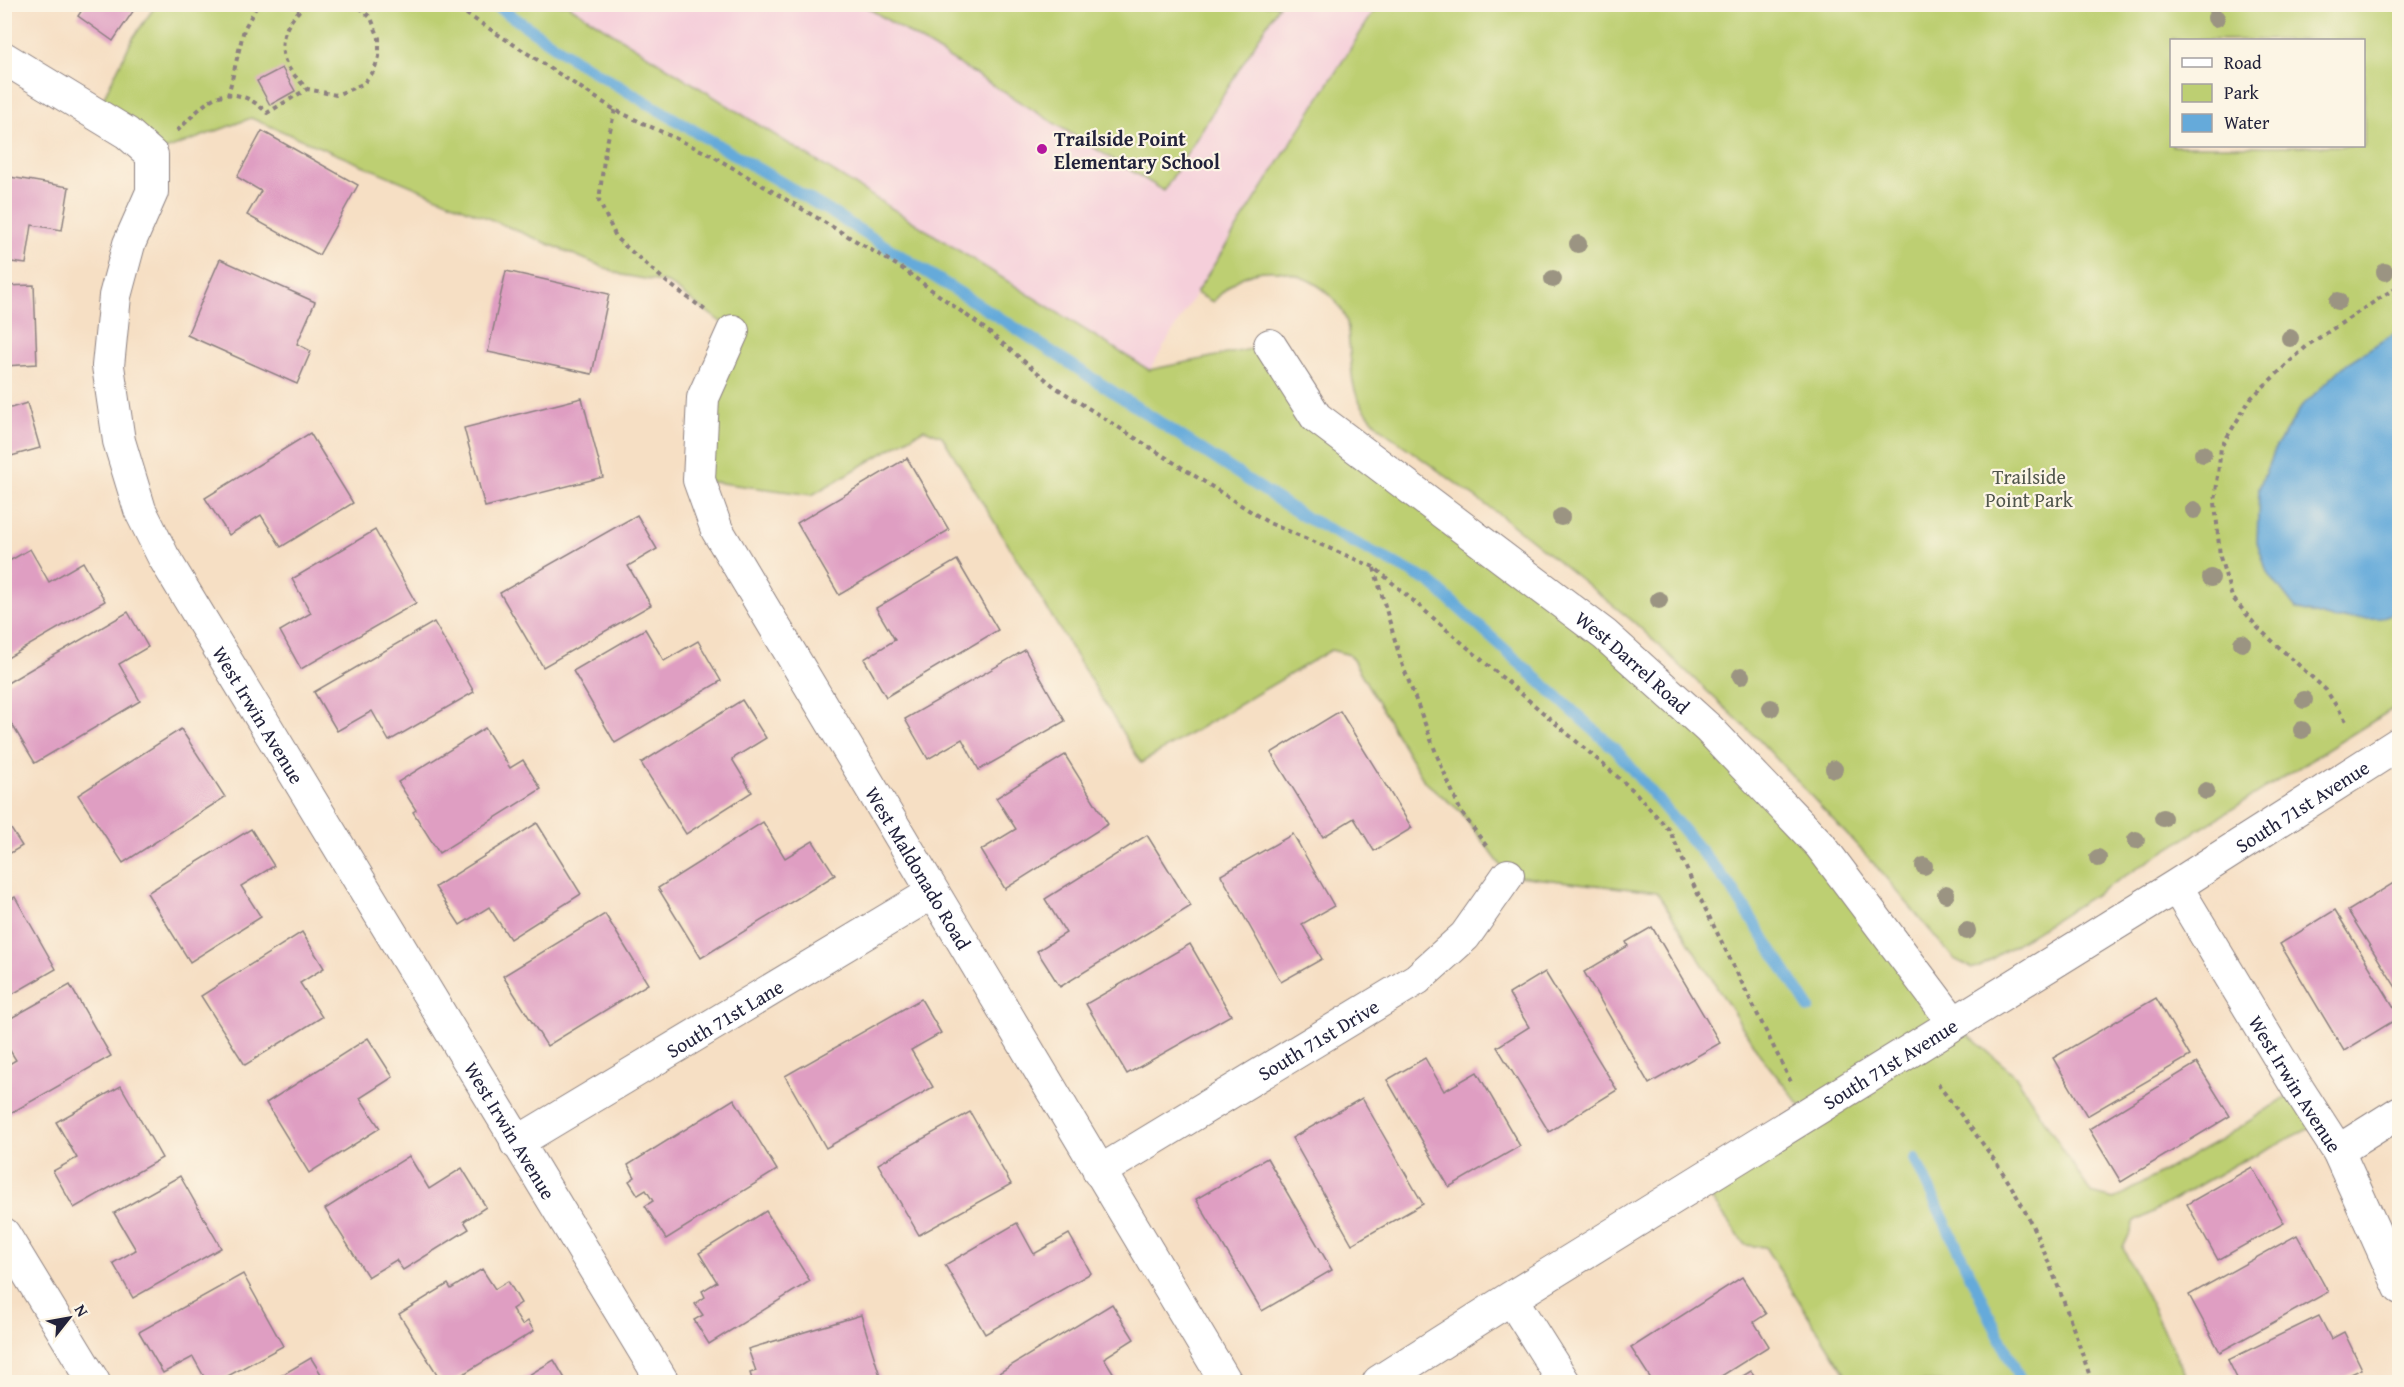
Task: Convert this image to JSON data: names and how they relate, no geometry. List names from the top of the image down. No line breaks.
{"streets":{"street":["West Darrel Road","West Irwin Avenue","South 71st Avenue","West Maldonado Road","South 71st Lane","South 71st Drive"]},"crossings":[["West Darrel Road","South 71st Avenue"],["West Irwin Avenue","South 71st Avenue"],["West Irwin Avenue","South 71st Lane"],["West Maldonado Road","South 71st Lane"],["West Maldonado Road","South 71st Drive"]],"parks":["Trailside Point Park"],"places":["Trailside Point Elementary School"],"legend":["Road","Park","Water"],"north":"top right"}
